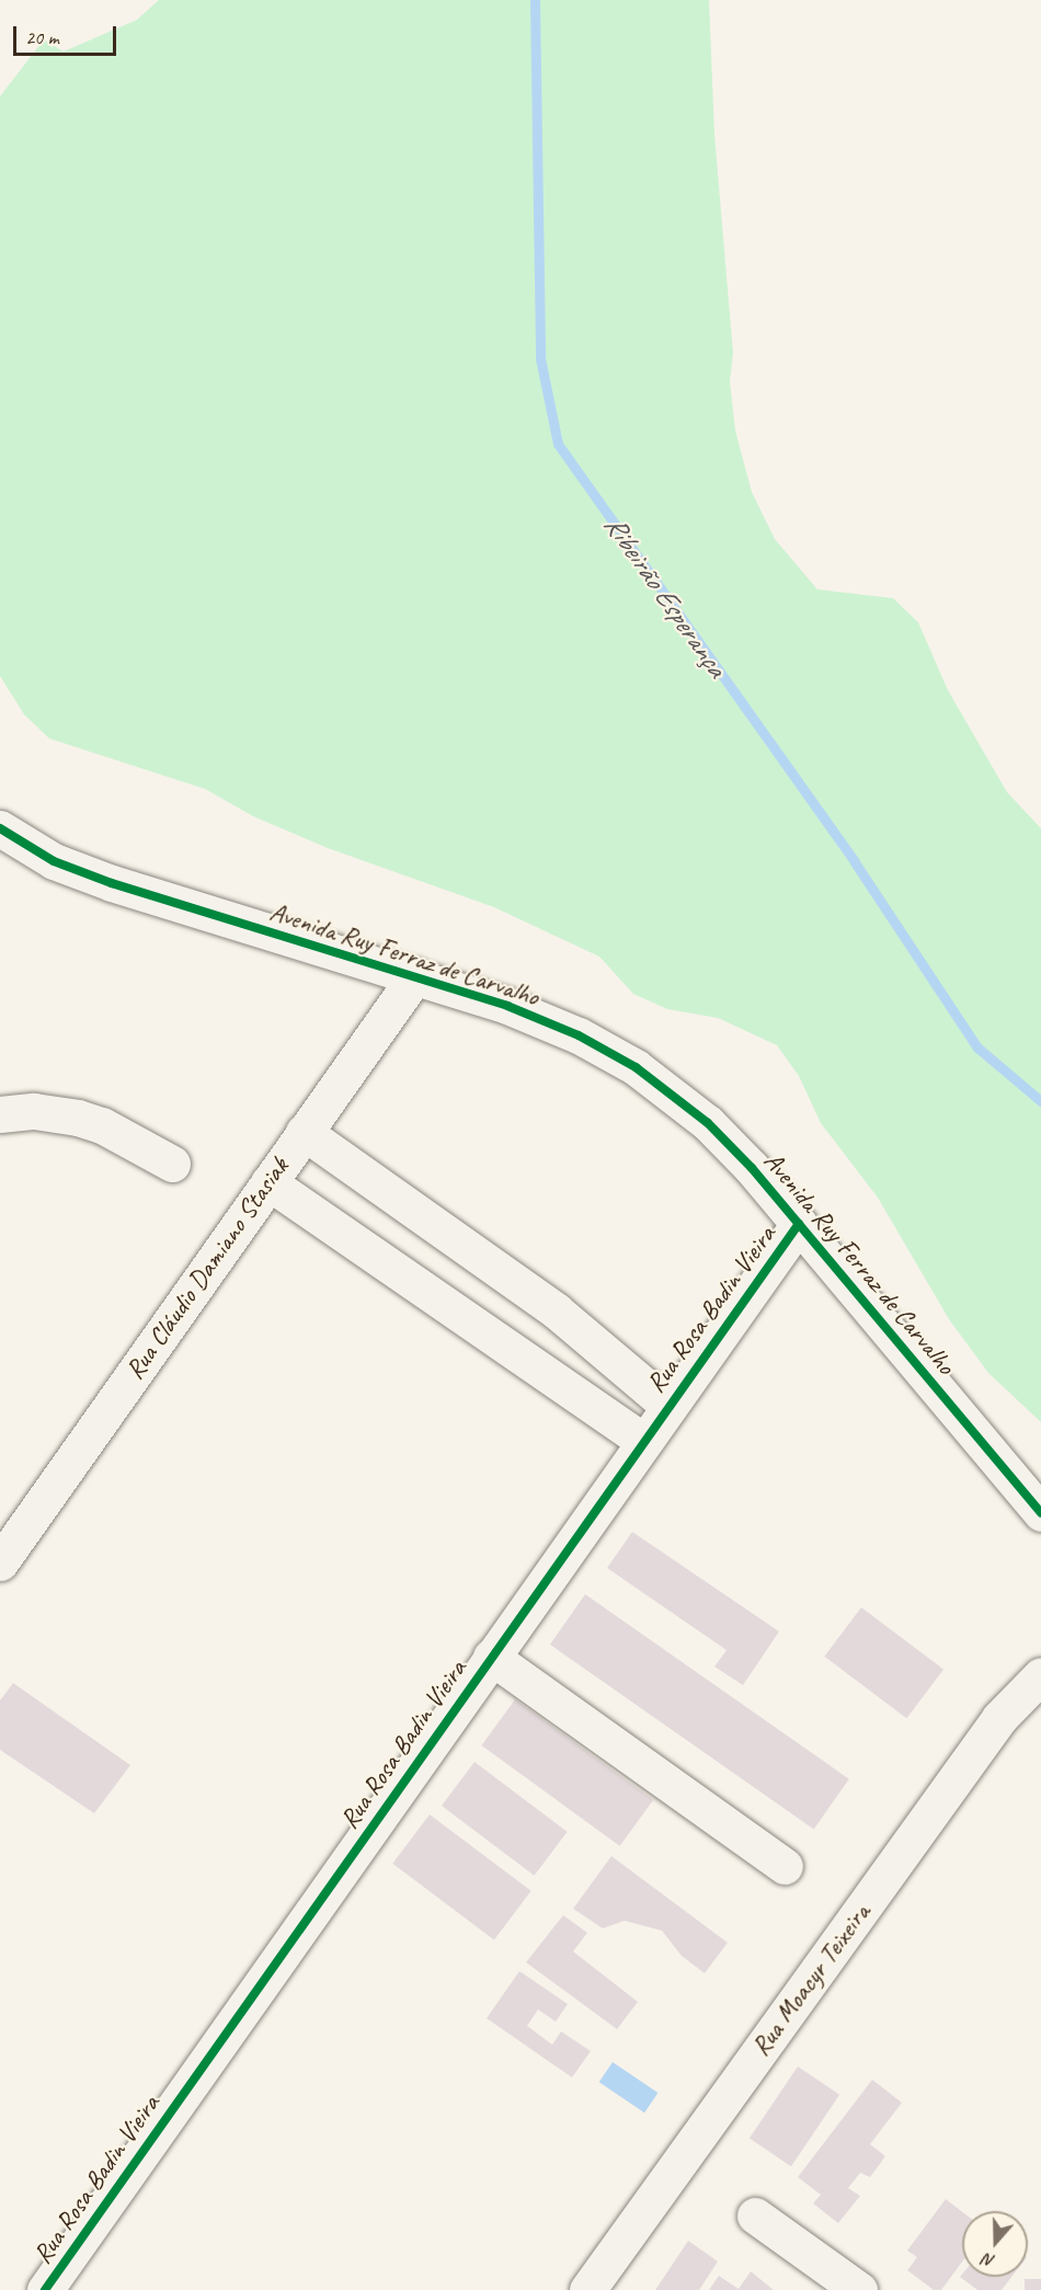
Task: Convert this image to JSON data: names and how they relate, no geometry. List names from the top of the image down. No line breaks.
{"streets":{"street":["Avenida Ruy Ferraz de Carvalho","Rua Cláudio Damiano Stasiak","Rua Rosa Badin Vieira","Rua Moacyr Teixeira"]},"crossings":[["Avenida Ruy Ferraz de Carvalho","Rua Cláudio Damiano Stasiak"],["Avenida Ruy Ferraz de Carvalho","Rua Rosa Badin Vieira"]],"water":["Ribeirão Esperança"],"scale_bar":"20 m","north":"bottom"}
